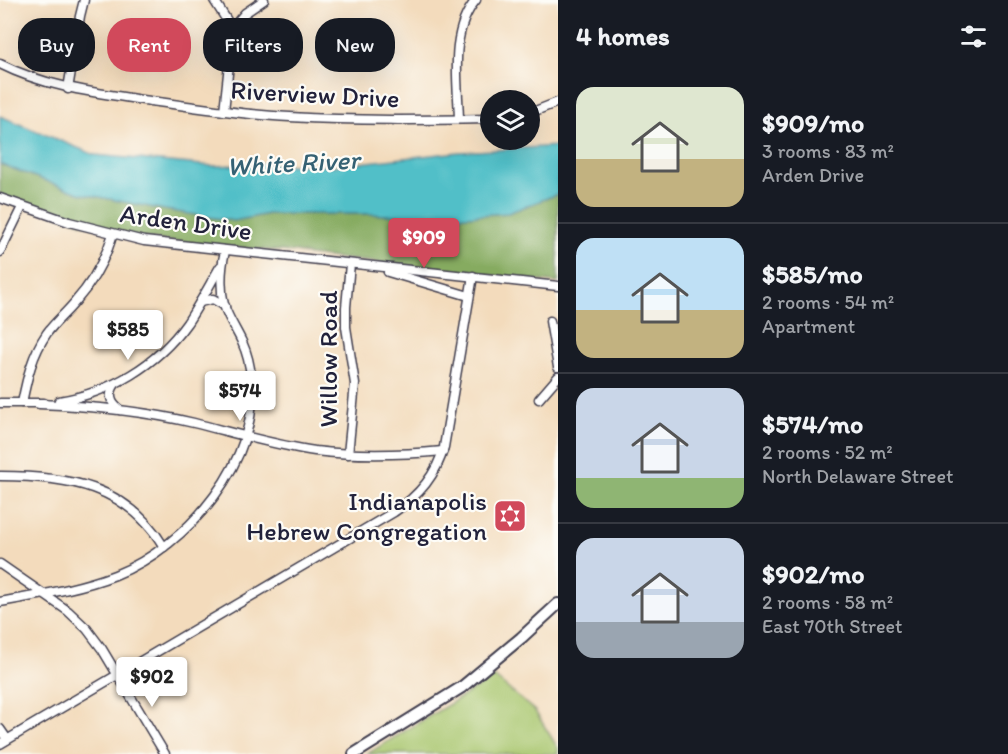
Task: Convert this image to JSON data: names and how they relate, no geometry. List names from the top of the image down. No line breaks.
{"streets":{"street":["Riverview Drive","Arden Drive","Willow Road"]},"crossings":[["Arden Drive","Willow Road"]],"water":["White River"],"places":{"synagogue":["Indianapolis Hebrew Congregation"]},"page":{"heading":"4 homes","chip":["Buy","Rent","Filters","New"],"list":[{"name":"$909/mo","note":"3 rooms · 83 m² · Arden Drive"},{"name":"$585/mo","note":"2 rooms · 54 m² · Apartment"},{"name":"$574/mo","note":"2 rooms · 52 m² · North Delaware Street"},{"name":"$902/mo","note":"2 rooms · 58 m² · East 70th Street"}],"price":["$909","$585","$574","$902"]}}
